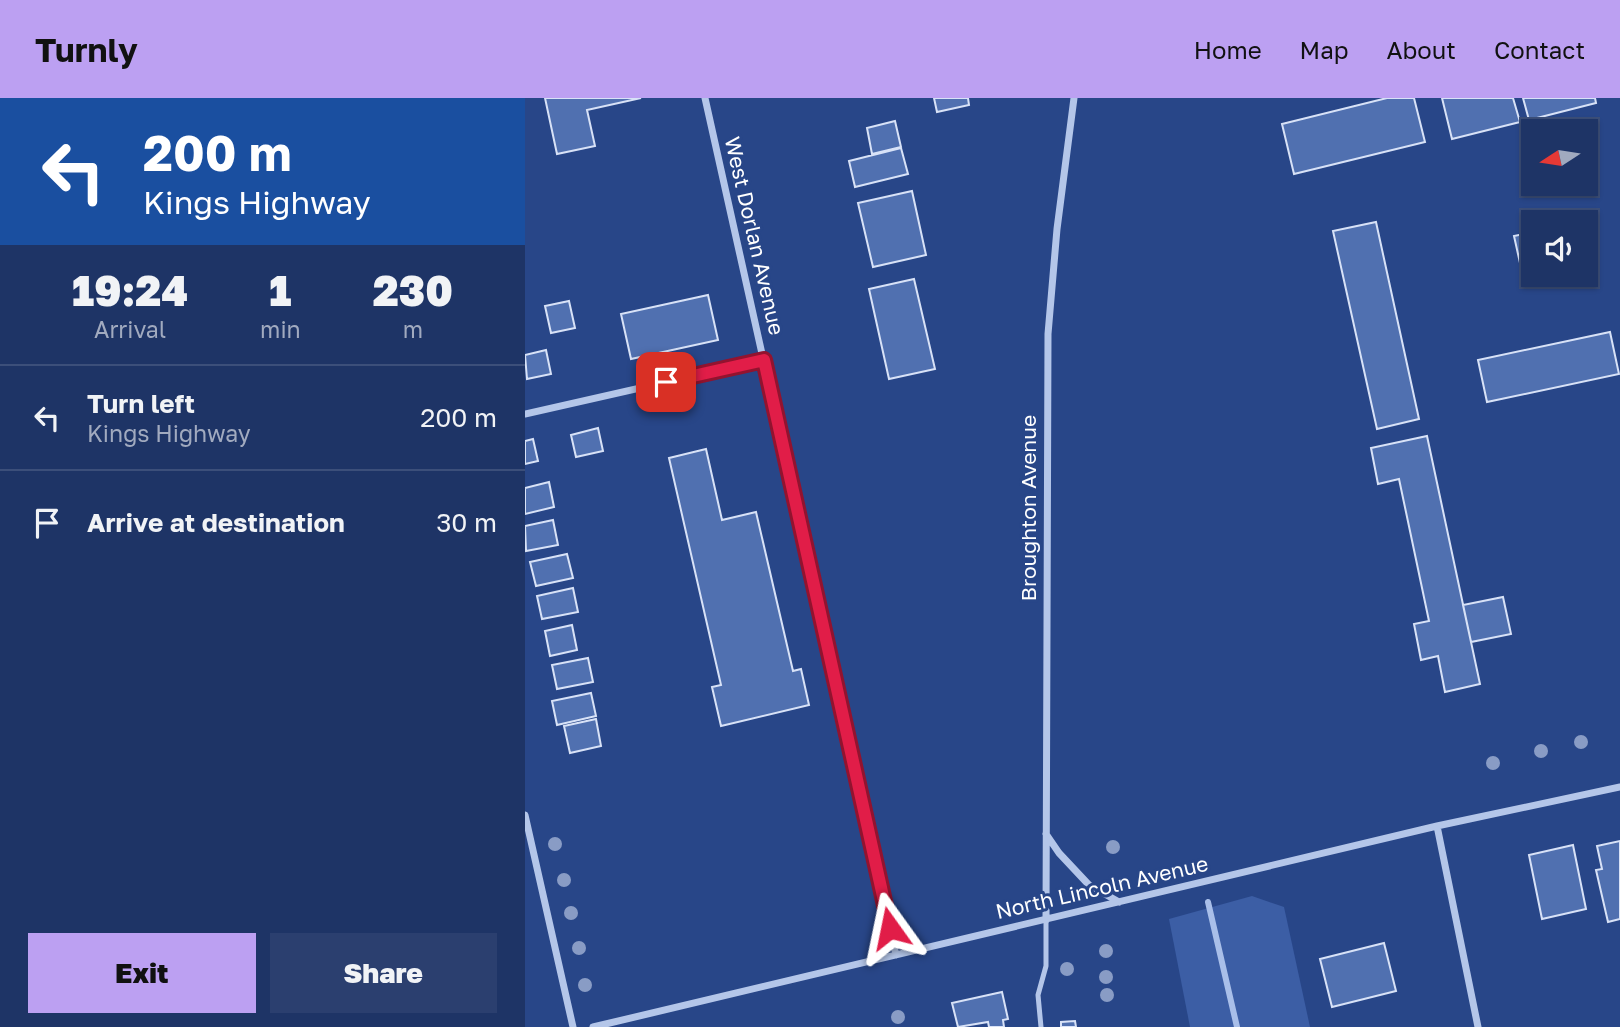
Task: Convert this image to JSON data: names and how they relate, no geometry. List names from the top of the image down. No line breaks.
{"streets":{"street":["West Dorlan Avenue","Broughton Avenue","North Lincoln Avenue"]},"crossings":[["West Dorlan Avenue","North Lincoln Avenue"],["Broughton Avenue","North Lincoln Avenue"]],"north":"left","page":{"header":"Turnly","nav":["Home","Map","About","Contact"],"turn":["200 m","Kings Highway"],"eta":["19:24","Arrival","1","min","230","m"],"list":[{"name":"Turn left","note":"Kings Highway","value":"200 m"},{"name":"Arrive at destination","value":"30 m"}],"buttons":["Exit","Share"]}}
